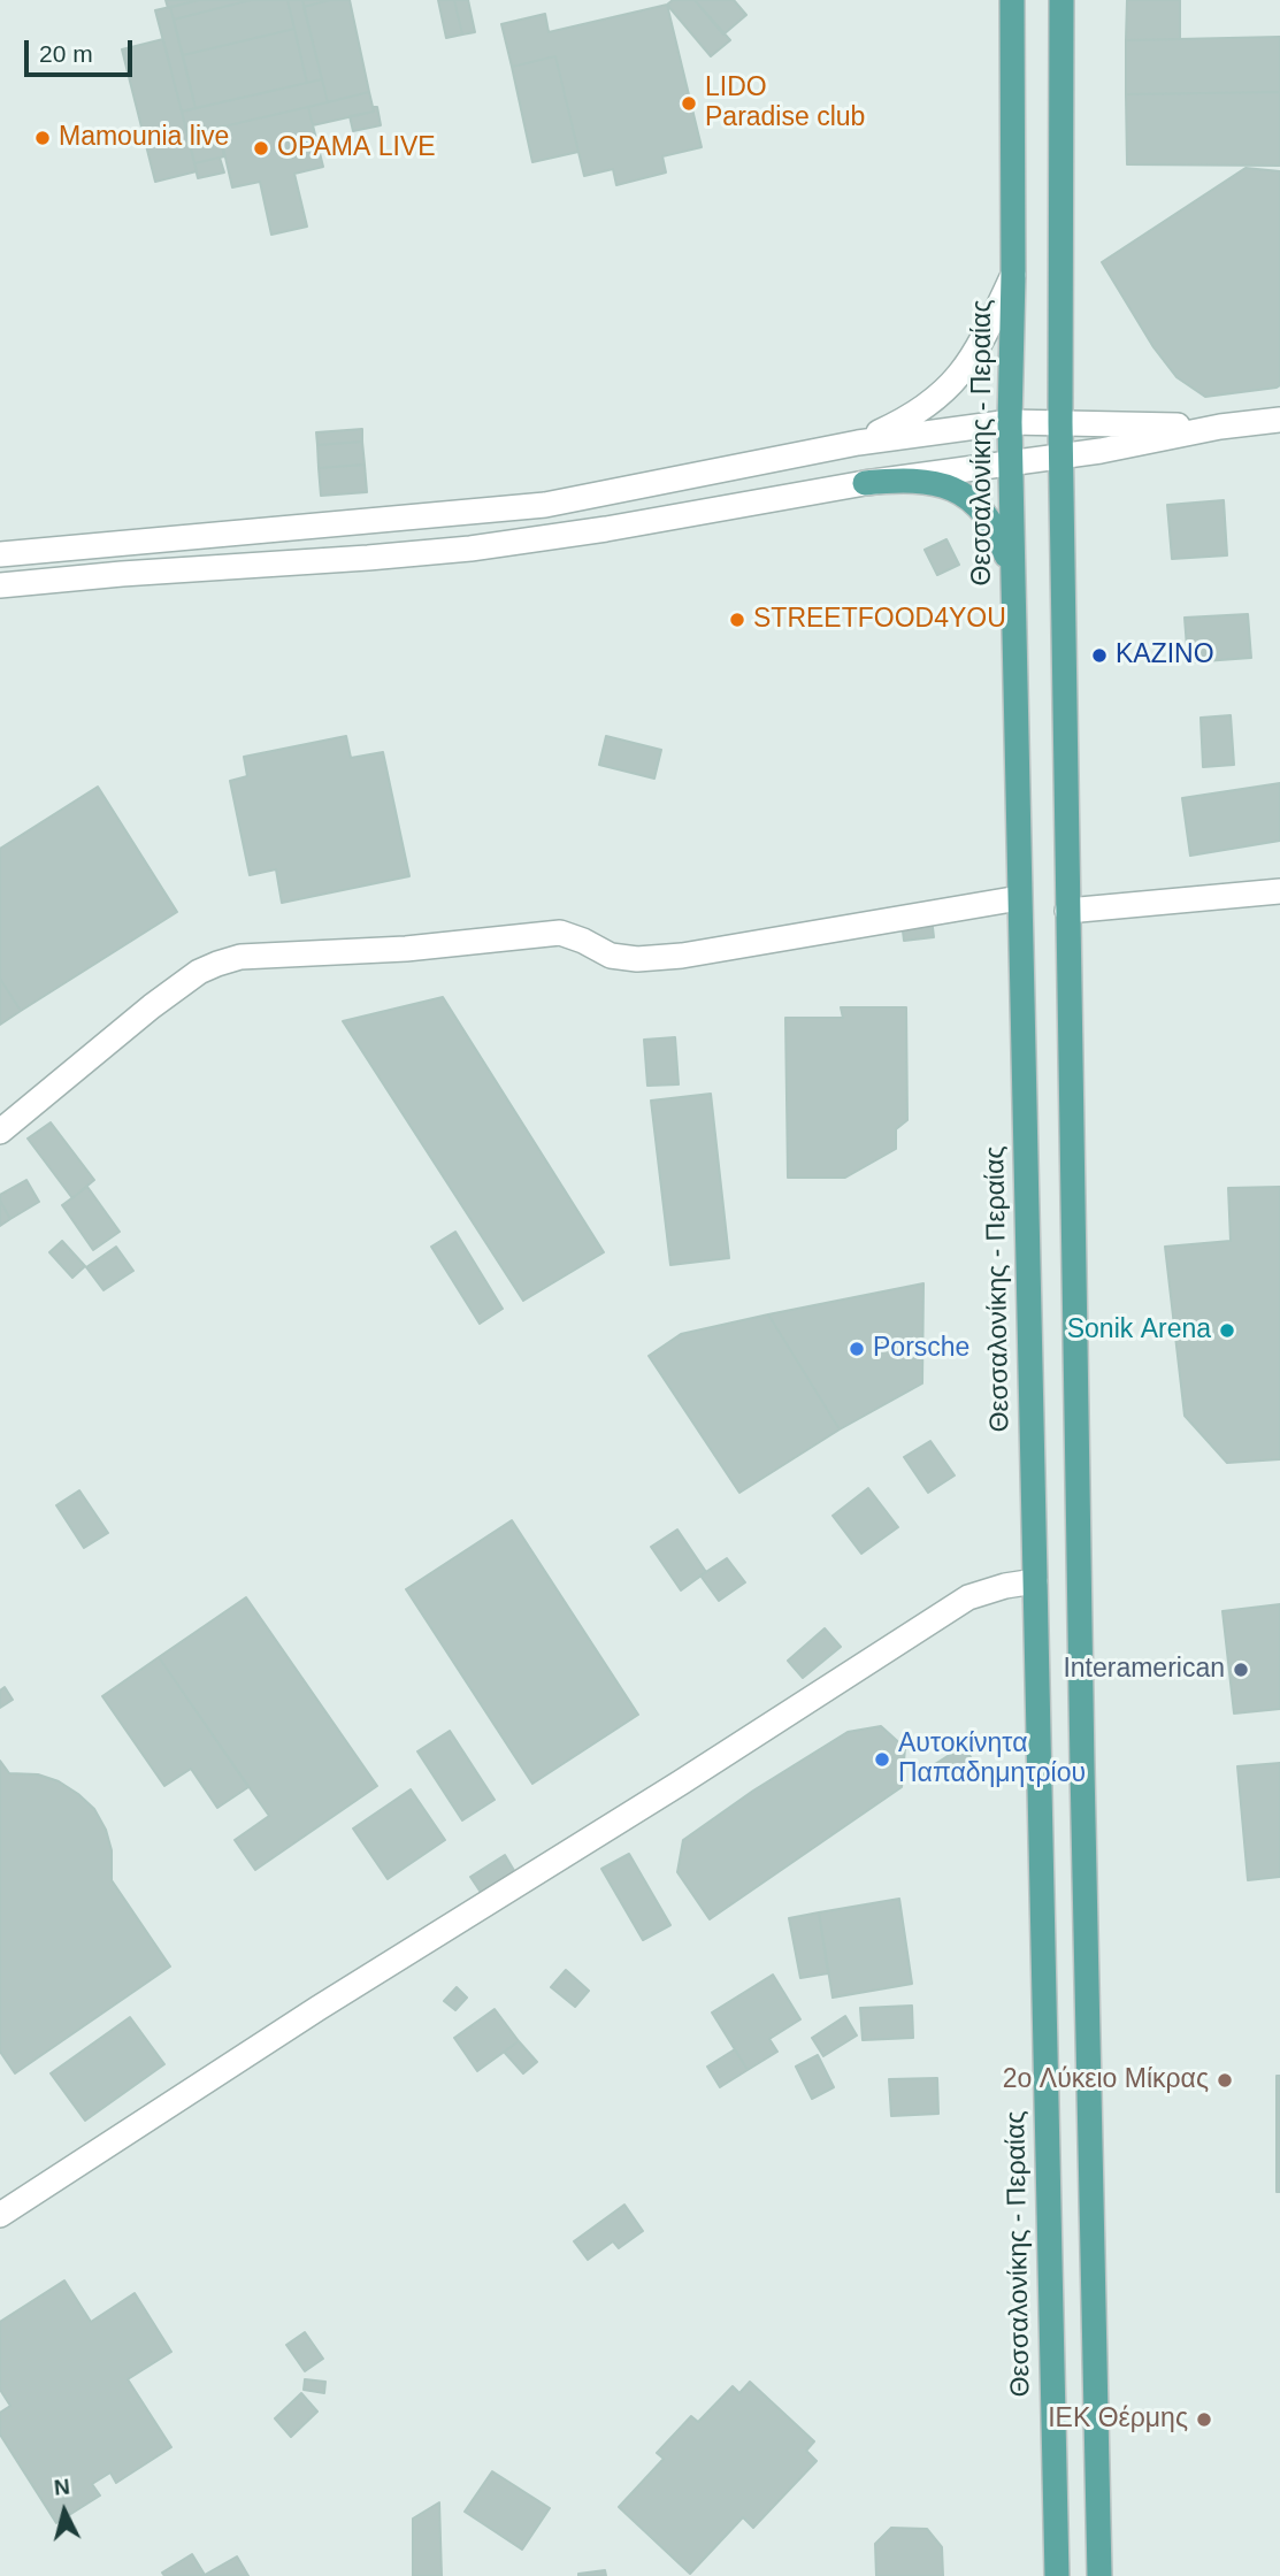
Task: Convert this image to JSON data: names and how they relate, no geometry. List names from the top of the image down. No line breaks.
{"streets":{"main road":["Θεσσαλονίκης - Περαίας"]},"places":["LIDO Paradise club","Mamounia live","ΟΡΑΜΑ LIVE","STREETFOOD4YOU","ΚΑΖΙΝΟ","Sonik Arena","Porsche","Interamerican","Αυτοκίνητα Παπαδημητρίου","2ο Λύκειο Μίκρας","ΙΕΚ Θέρμης"],"scale_bar":"20 m","north":"top"}
